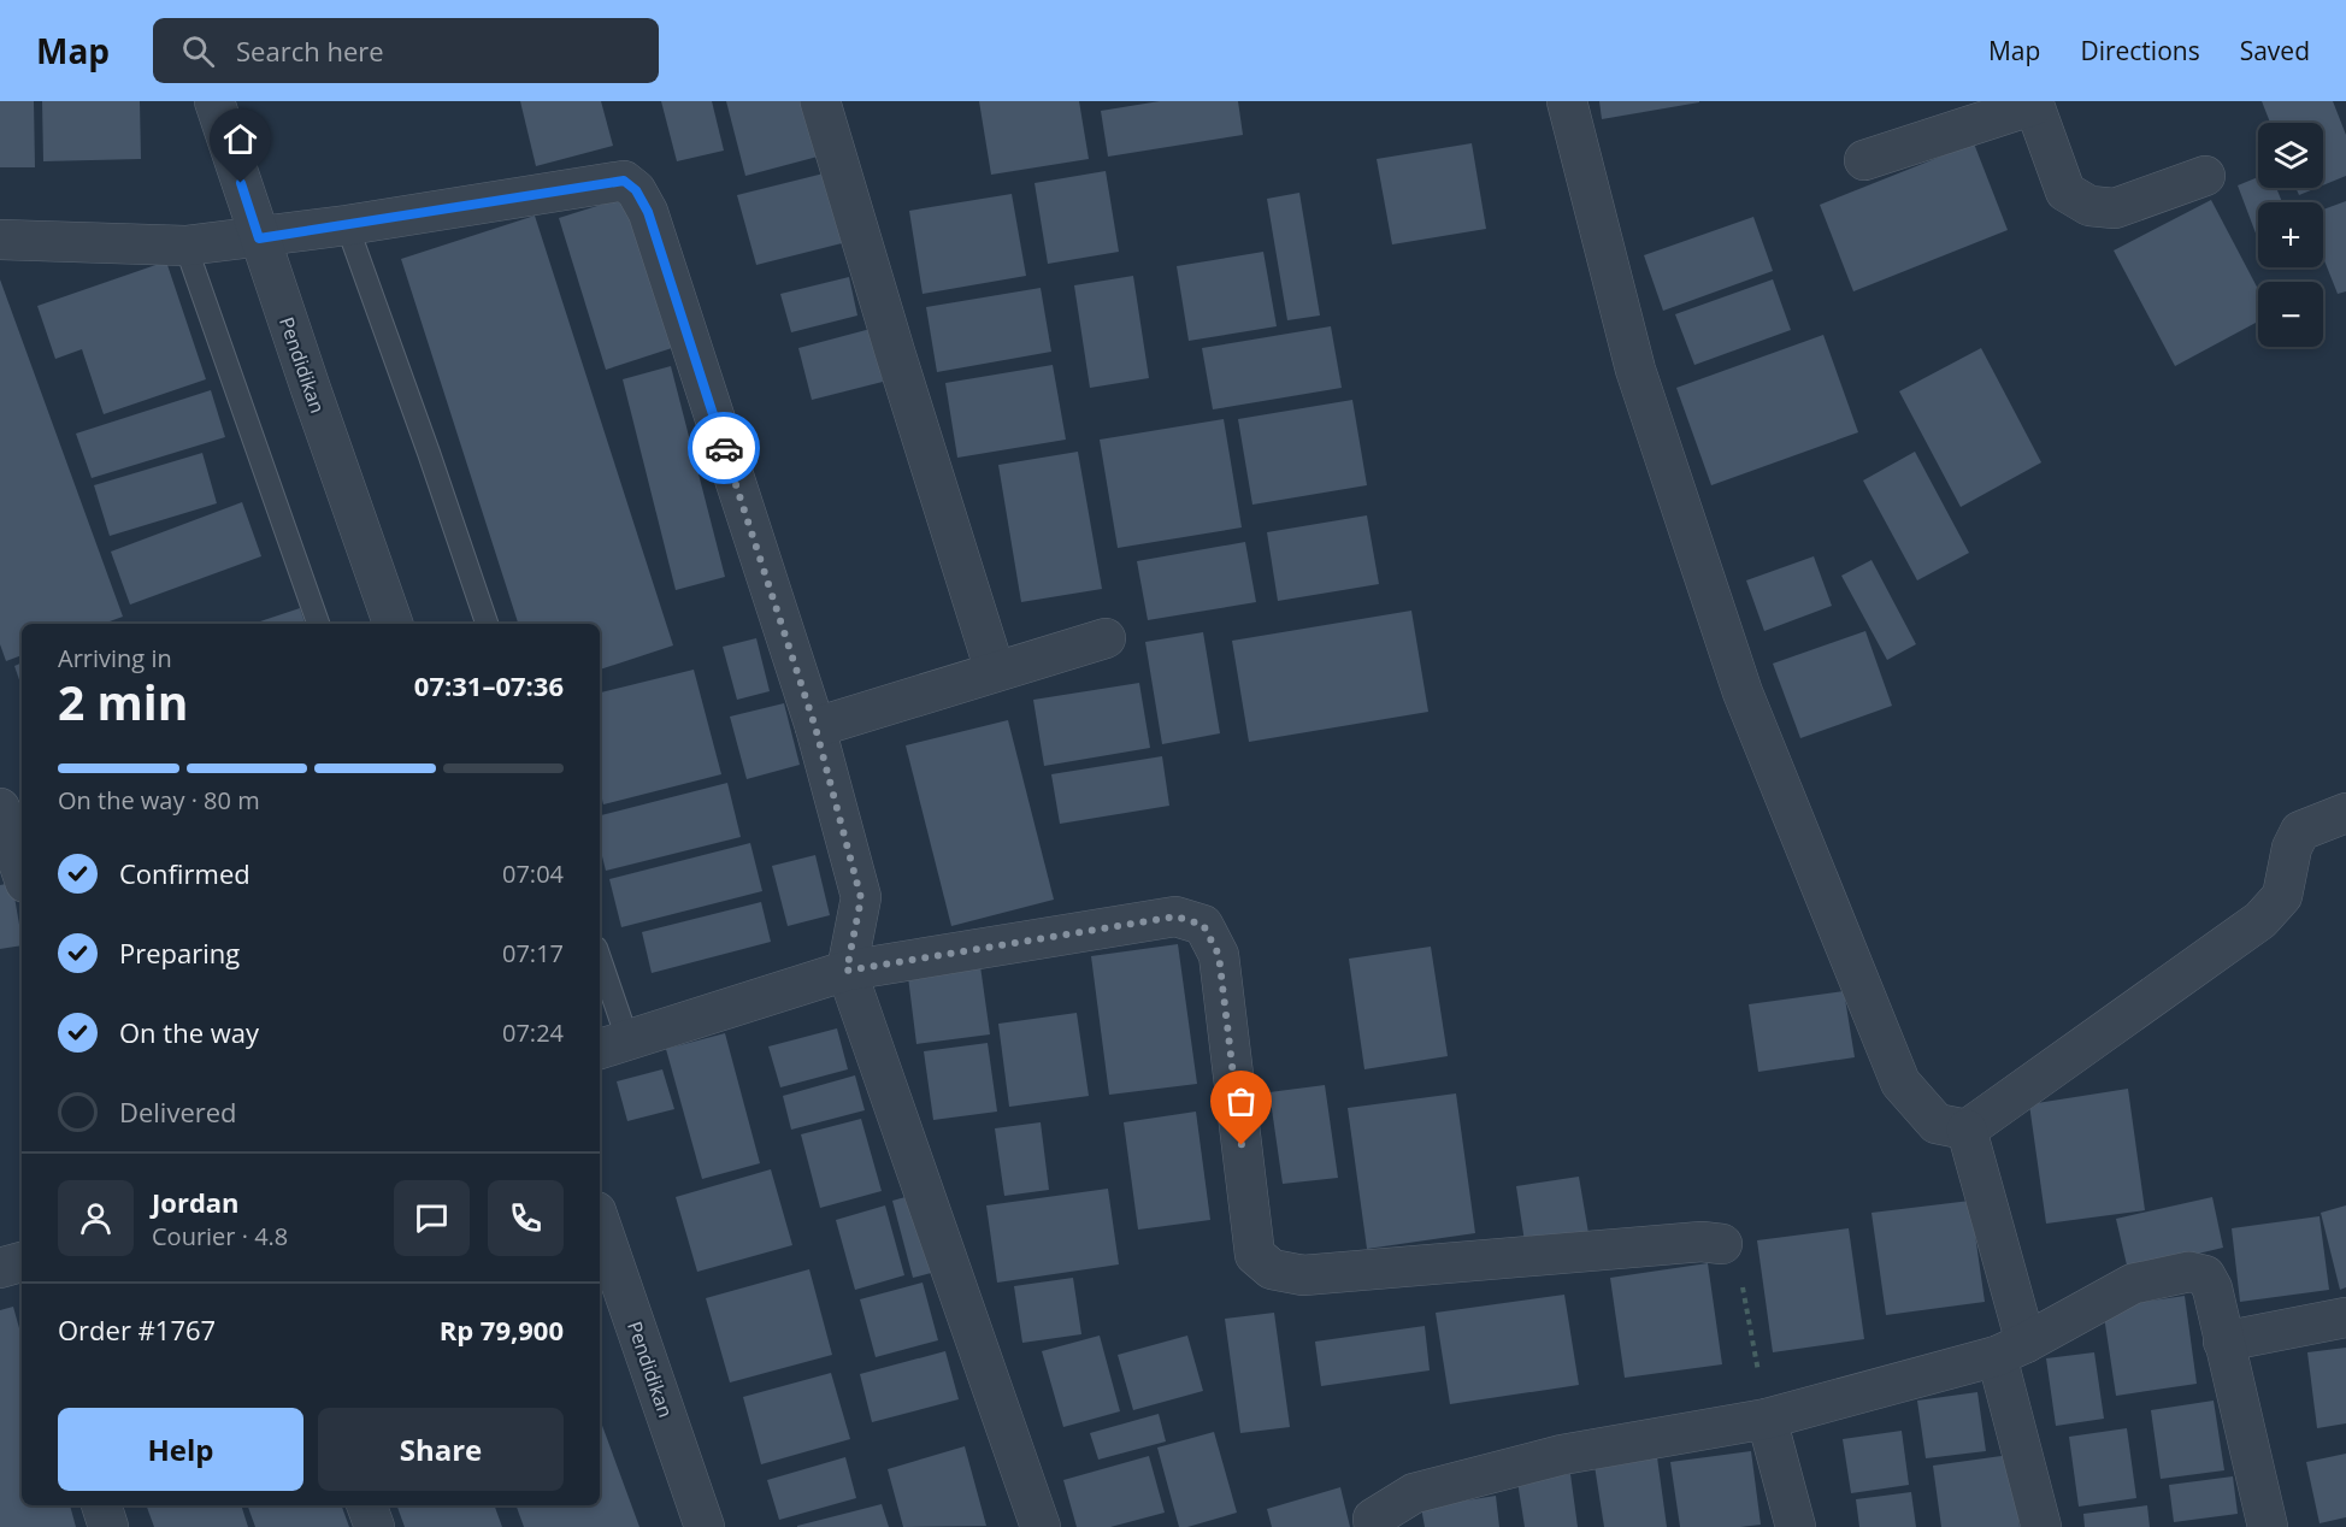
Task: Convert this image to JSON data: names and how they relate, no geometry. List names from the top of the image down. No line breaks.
{"streets":{"street":["Pendidikan"]},"page":{"header":"Map","search":"Search here","nav":["Map","Directions","Saved"],"map_buttons":["+","−"],"heading":["2 min","Arriving in","07:31–07:36"],"panel":["Jordan","Courier · 4.8","Order #1767","Rp 79,900"],"bar":"On the way · 80 m","list":[["Confirmed","07:04"],["Preparing","07:17"],["On the way","07:24"],"Delivered"],"buttons":["Help","Share"]}}
